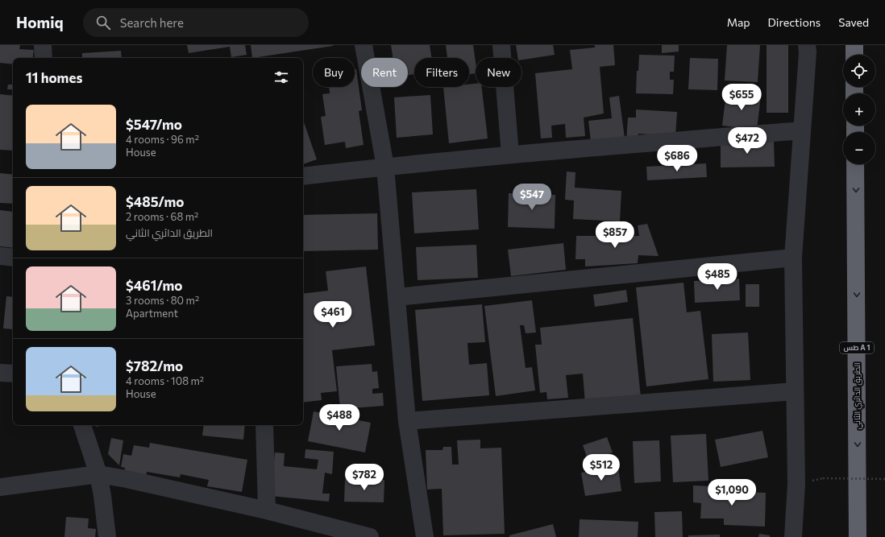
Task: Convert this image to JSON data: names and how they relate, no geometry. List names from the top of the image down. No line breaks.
{"streets":{"highway":["طس A 1","الطريق الدائري الثاني"]},"one_way":["الطريق الدائري الثاني"],"page":{"header":"Homiq","search":"Search here","nav":["Map","Directions","Saved"],"map_buttons":["+","−"],"chip":["Buy","Rent","Filters","New"],"heading":"11 homes","price":["$655","$472","$686","$547","$857","$485","$461","$488","$512","$782","$1,090"],"list":[{"name":"$547/mo","note":"4 rooms · 96 m² · House"},{"name":"$485/mo","note":"2 rooms · 68 m² · الطريق الدائري الثاني"},{"name":"$461/mo","note":"3 rooms · 80 m² · Apartment"},{"name":"$782/mo","note":"4 rooms · 108 m² · House"}]}}
